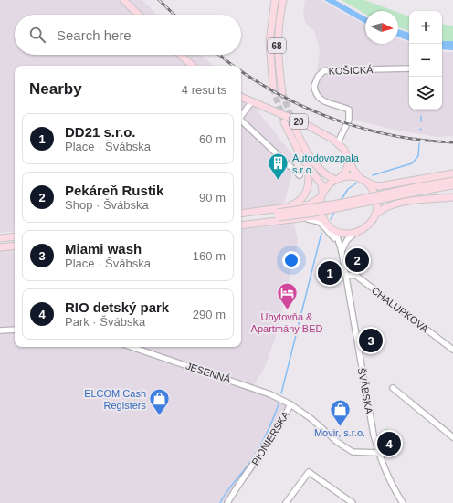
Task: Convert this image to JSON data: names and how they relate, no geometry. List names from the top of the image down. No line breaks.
{"streets":{"main road":["68","20"],"street":["KOŠICKÁ","CHALUPKOVA","JESENNÁ","ŠVÁBSKA","PIONIERSKA"]},"crossings":[["KOŠICKÁ","20"],["20","ŠVÁBSKA"],["CHALUPKOVA","ŠVÁBSKA"],["JESENNÁ","PIONIERSKA"],["ŠVÁBSKA","PIONIERSKA"]],"places":{"building":["Autodovozpala s.r.o."],"hotel":["Ubytovňa & Apartmány BED"],"shop":["ELCOM Cash Registers","Movir, s.r.o."]},"north":"right","page":{"map_buttons":["+","−"],"search":"Search here","heading":["Nearby","4 results"],"list":[{"mark":"1","name":"DD21 s.r.o.","note":"Place · Švábska","value":"60 m"},{"mark":"2","name":"Pekáreň Rustik","note":"Shop · Švábska","value":"90 m"},{"mark":"3","name":"Miami wash","note":"Place · Švábska","value":"160 m"},{"mark":"4","name":"RIO detský park","note":"Park · Švábska","value":"290 m"}],"pins":["2","1","3","4"]}}
